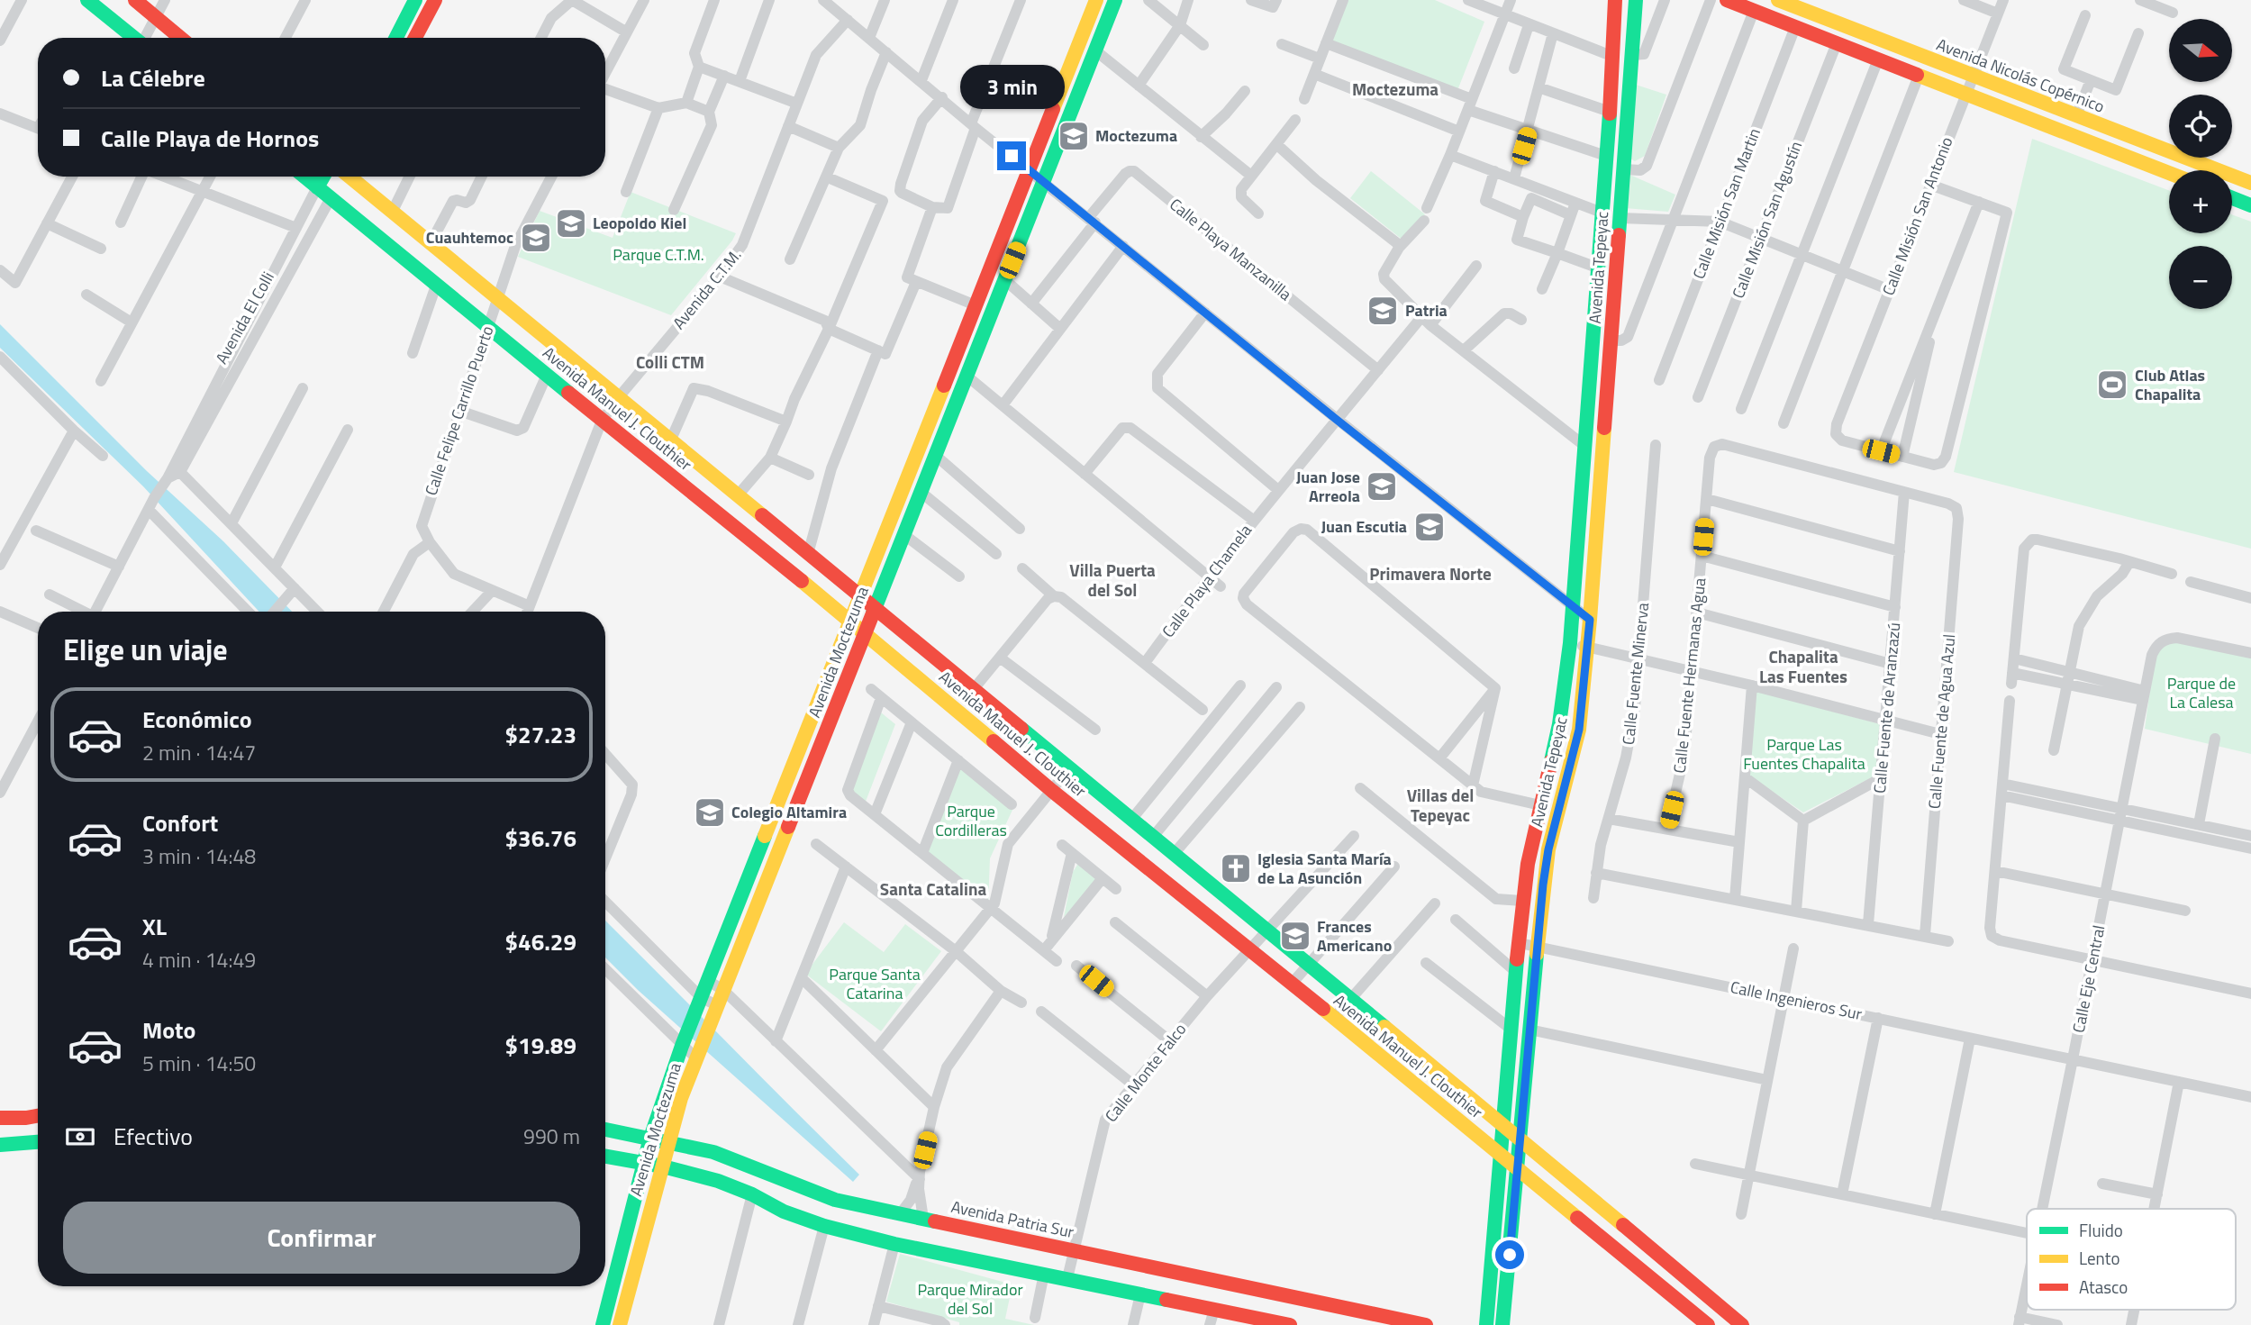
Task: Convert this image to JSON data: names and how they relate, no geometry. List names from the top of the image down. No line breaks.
{"streets":{"street":["Avenida Nicolás Copérnico","Calle Misión San Martin","Calle Misión San Antonio","Calle Misión San Agustín","Calle Playa Manzanilla","Avenida Tepeyac","Avenida C.T.M.","Avenida El Colli","Avenida Manuel J. Clouthier","Calle Felipe Carrillo Puerto","Calle Playa Chamela","Avenida Moctezuma","Calle Fuente Minerva","Calle Fuente Hermanas Agua","Calle Fuente de Aranzazú","Calle Fuente de Agua Azul","Calle Eje Central","Calle Ingenieros Sur","Calle Monte Falco","Avenida Patria Sur"]},"crossings":[["Avenida Nicolás Copérnico","Calle Misión San Antonio"],["Calle Playa Manzanilla","Calle Playa Chamela"],["Avenida Tepeyac","Avenida Manuel J. Clouthier"],["Avenida Tepeyac","Calle Ingenieros Sur"],["Avenida C.T.M.","Avenida Manuel J. Clouthier"],["Avenida C.T.M.","Calle Felipe Carrillo Puerto"],["Avenida El Colli","Avenida Manuel J. Clouthier"],["Avenida Manuel J. Clouthier","Calle Felipe Carrillo Puerto"],["Avenida Manuel J. Clouthier","Avenida Moctezuma"],["Avenida Manuel J. Clouthier","Calle Monte Falco"],["Avenida Moctezuma","Avenida Patria Sur"],["Calle Fuente Hermanas Agua","Calle Fuente de Aranzazú"],["Calle Fuente Hermanas Agua","Calle Fuente de Agua Azul"],["Calle Fuente de Aranzazú","Calle Fuente de Agua Azul"],["Calle Eje Central","Calle Ingenieros Sur"],["Calle Monte Falco","Avenida Patria Sur"]],"districts":["Moctezuma","Colli CTM","Villa Puerta del Sol","Primavera Norte","Chapalita Las Fuentes","Villas del Tepeyac","Santa Catalina"],"parks":["Parque C.T.M.","Parque de La Calesa","Parque Las Fuentes Chapalita","Parque Cordilleras","Parque Santa Catarina","Parque Mirador del Sol"],"places":{"school or university":["Moctezuma","Leopoldo Kiel","Cuauhtemoc","Patria","Juan Jose Arreola","Juan Escutia","Colegio Altamira","Frances Americano"],"sports":["Club Atlas Chapalita"],"church":["Iglesia Santa María de La Asunción"]},"legend":["Fluido","Lento","Atasco"],"north":"right","page":{"map_buttons":["+","−"],"banner":["La Célebre","Calle Playa de Hornos"],"bubble":"3 min","heading":"Elige un viaje","list":[{"name":"Económico","note":"2 min · 14:47","value":"$27.23"},{"name":"Confort","note":"3 min · 14:48","value":"$36.76"},{"name":"XL","note":"4 min · 14:49","value":"$46.29"},{"name":"Moto","note":"5 min · 14:50","value":"$19.89"}],"pay":["Efectivo","990 m"],"buttons":"Confirmar"}}
